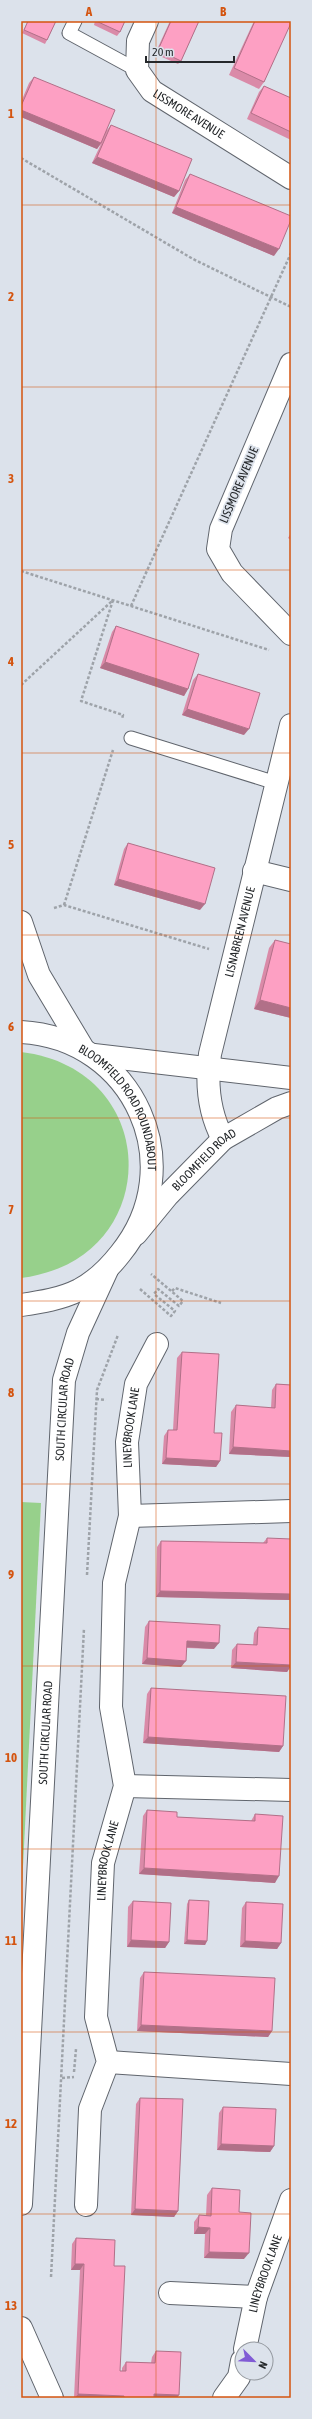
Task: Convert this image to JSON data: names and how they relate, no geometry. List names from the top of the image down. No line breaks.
{"streets":{"main road":["LISSMORE AVENUE","LISNABREEN AVENUE","BLOOMFIELD ROAD ROUNDABOUT","BLOOMFIELD ROAD","SOUTH CIRCULAR ROAD","LINEYBROOK LANE"]},"crossings":[["LISNABREEN AVENUE","BLOOMFIELD ROAD"],["BLOOMFIELD ROAD ROUNDABOUT","BLOOMFIELD ROAD"],["BLOOMFIELD ROAD ROUNDABOUT","SOUTH CIRCULAR ROAD"]],"scale_bar":"20 m","north":"bottom right","grid":{"columns":["A","B"],"rows":["1","2","3","4","5","6","7","8","9","10","11","12","13"]}}
